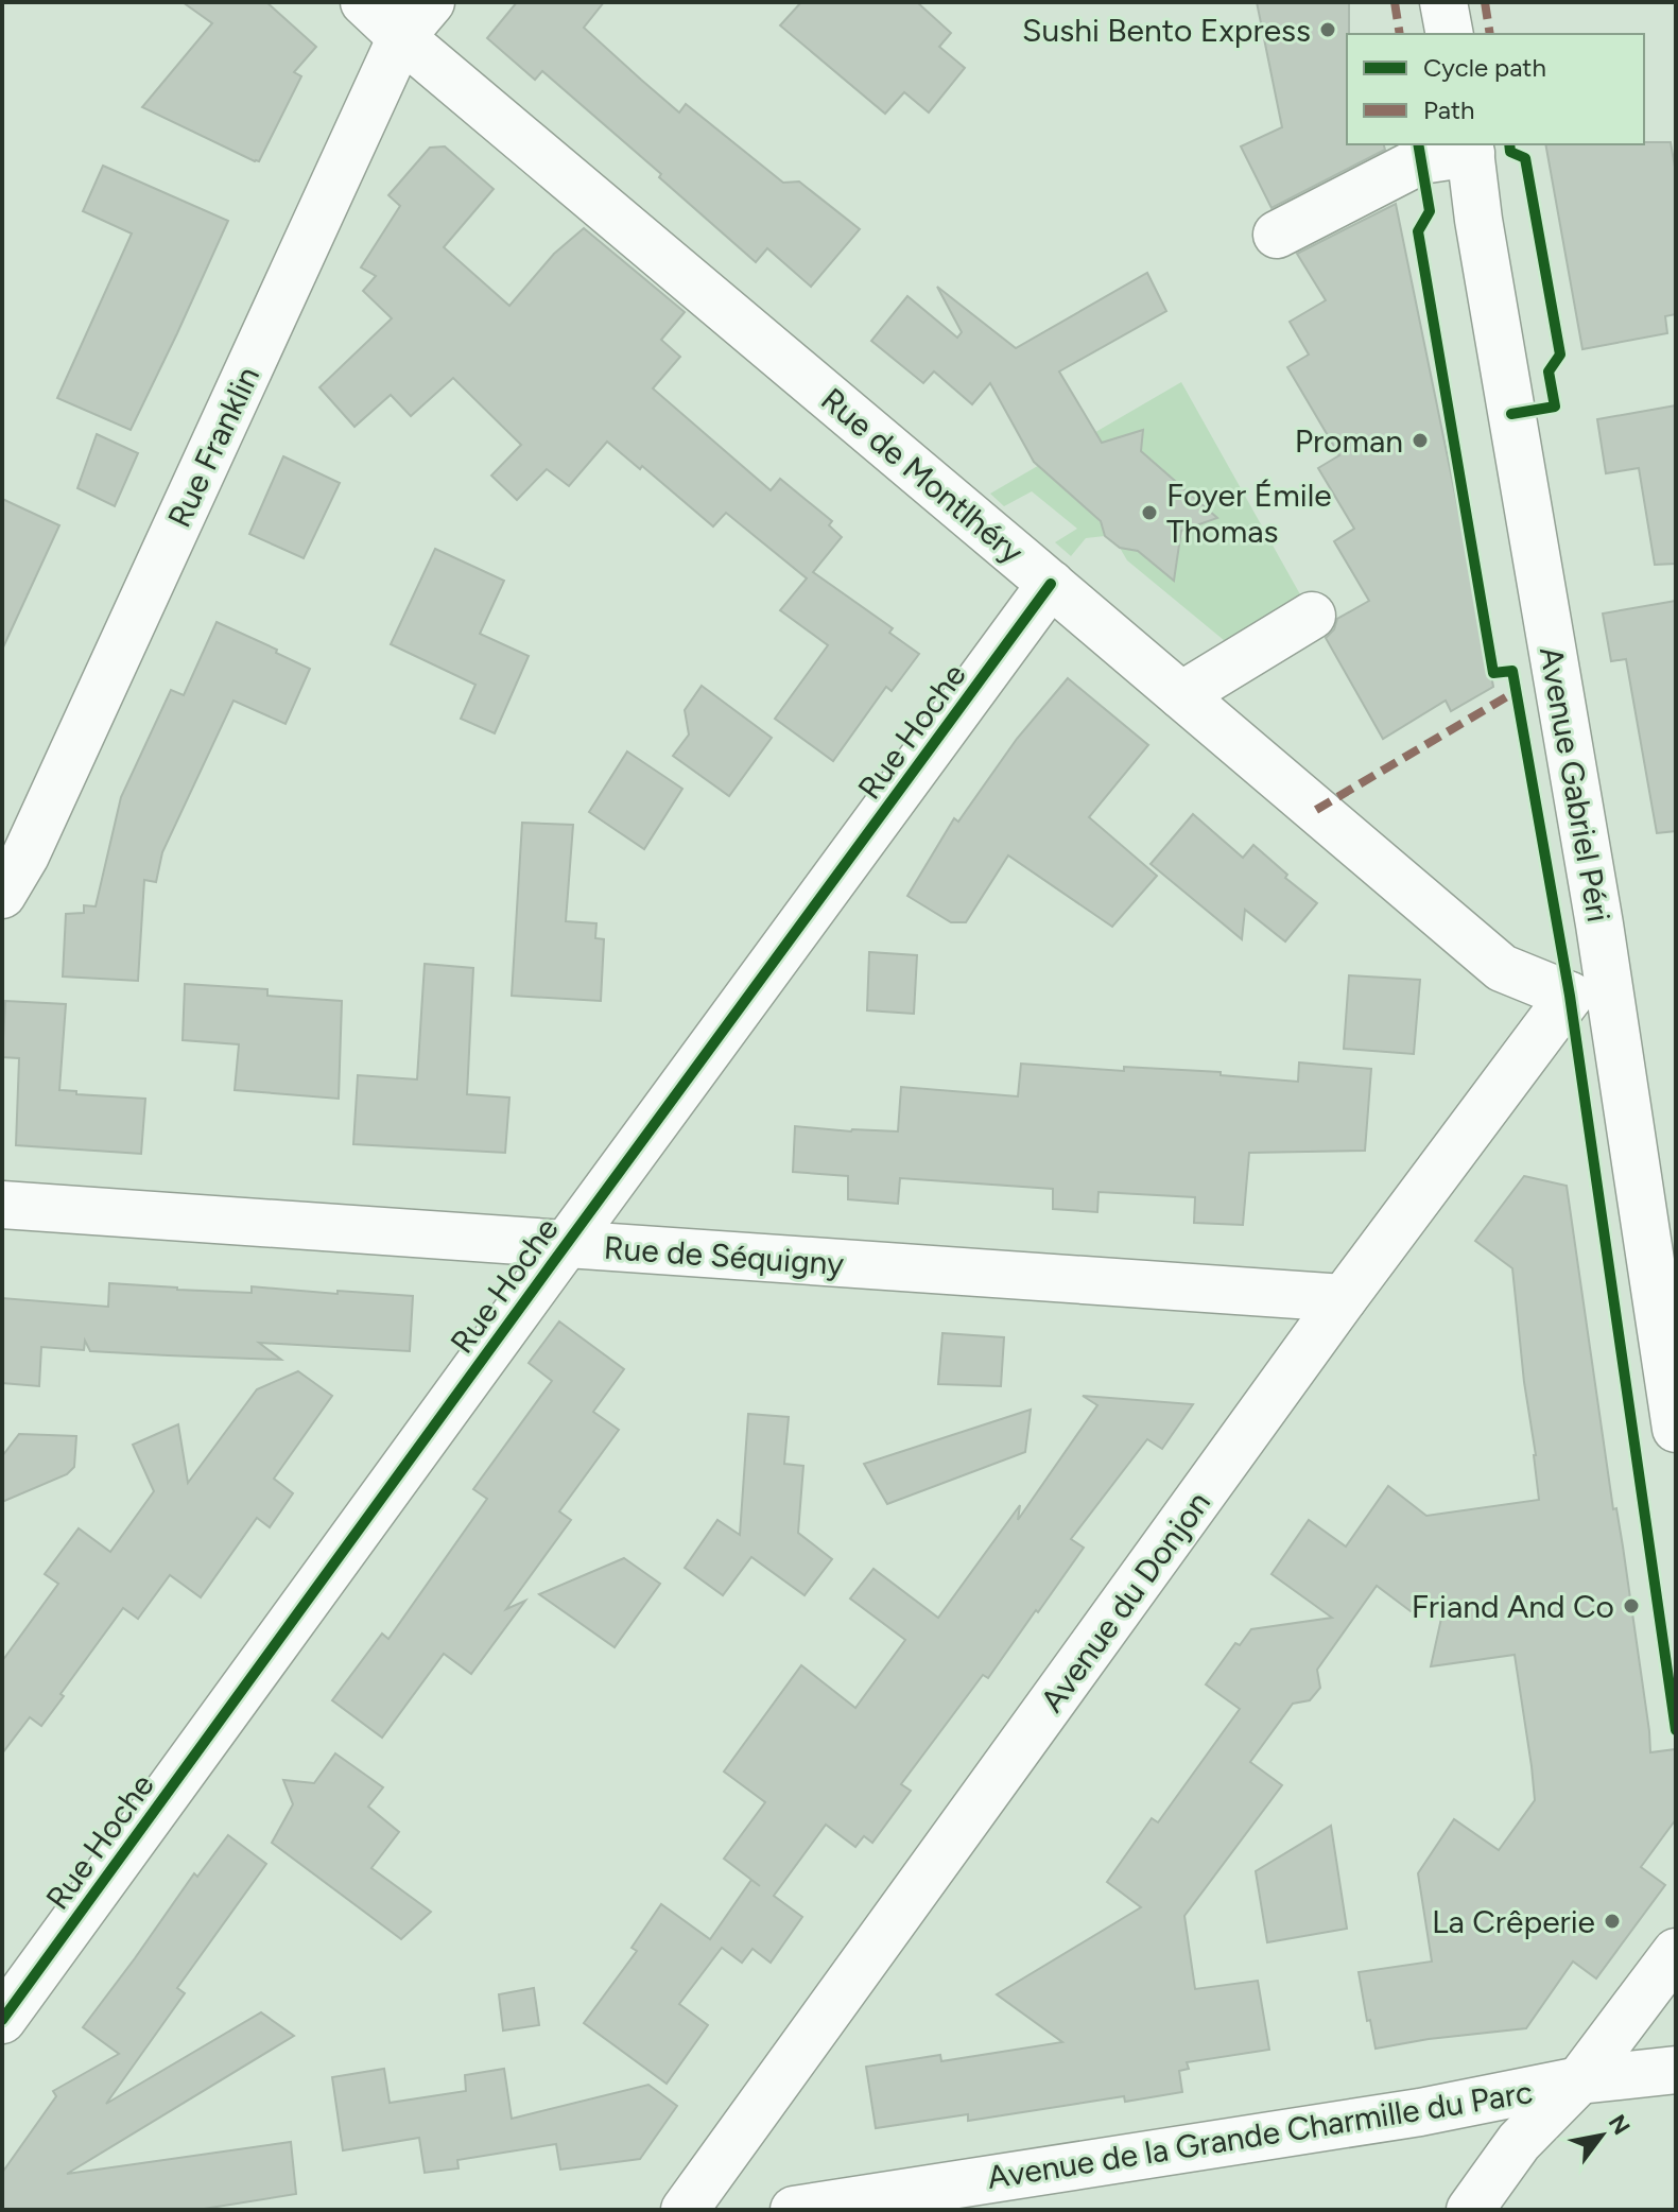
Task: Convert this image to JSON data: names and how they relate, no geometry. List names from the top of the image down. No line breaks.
{"streets":{"street":["Rue Franklin","Rue de Montlhéry","Rue Hoche","Avenue Gabriel Péri","Rue de Séquigny","Avenue du Donjon","Avenue de la Grande Charmille du Parc"]},"crossings":[["Rue Franklin","Rue de Montlhéry"],["Rue de Montlhéry","Rue Hoche"],["Rue de Montlhéry","Avenue Gabriel Péri"],["Rue de Montlhéry","Avenue du Donjon"],["Rue Hoche","Rue de Séquigny"],["Avenue Gabriel Péri","Avenue du Donjon"],["Rue de Séquigny","Avenue du Donjon"]],"places":["Sushi Bento Express","Proman","Foyer Émile Thomas","Friand And Co","La Crêperie"],"legend":["Cycle path","Path"],"north":"top right"}
